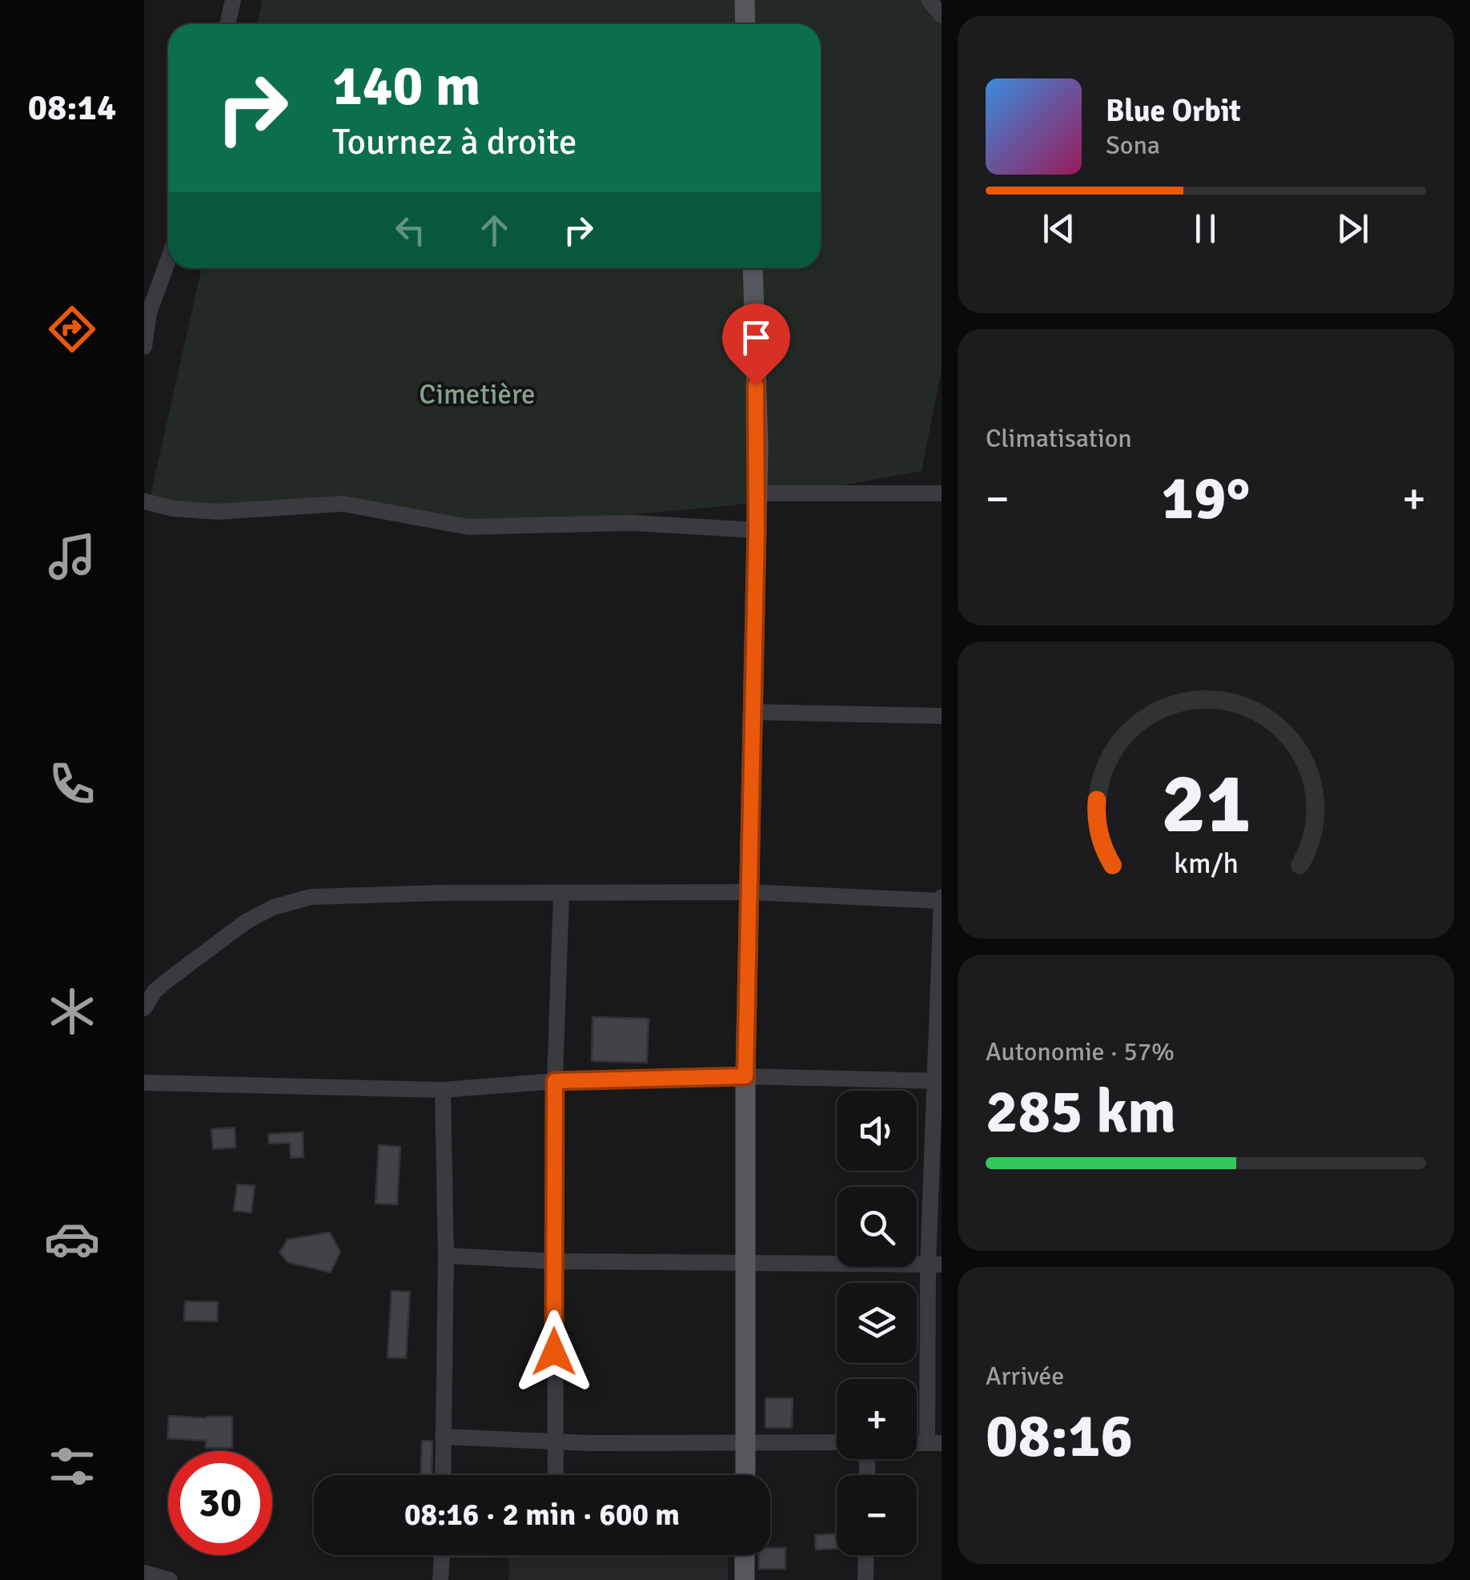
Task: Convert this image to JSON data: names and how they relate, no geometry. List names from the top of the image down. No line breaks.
{"parks":["Cimetière"],"page":{"tabs":"08:14","turn":["140 m","Tournez à droite"],"song":["Blue Orbit","Sona"],"tile":["Climatisation",["Autonomie · 57%","285 km"],["Arrivée","08:16"]],"heat":["−","19°","+"],"map_buttons":["+","−"],"limit":"30","trip":"08:16 · 2 min · 600 m","gauge":["21","km/h"]}}
